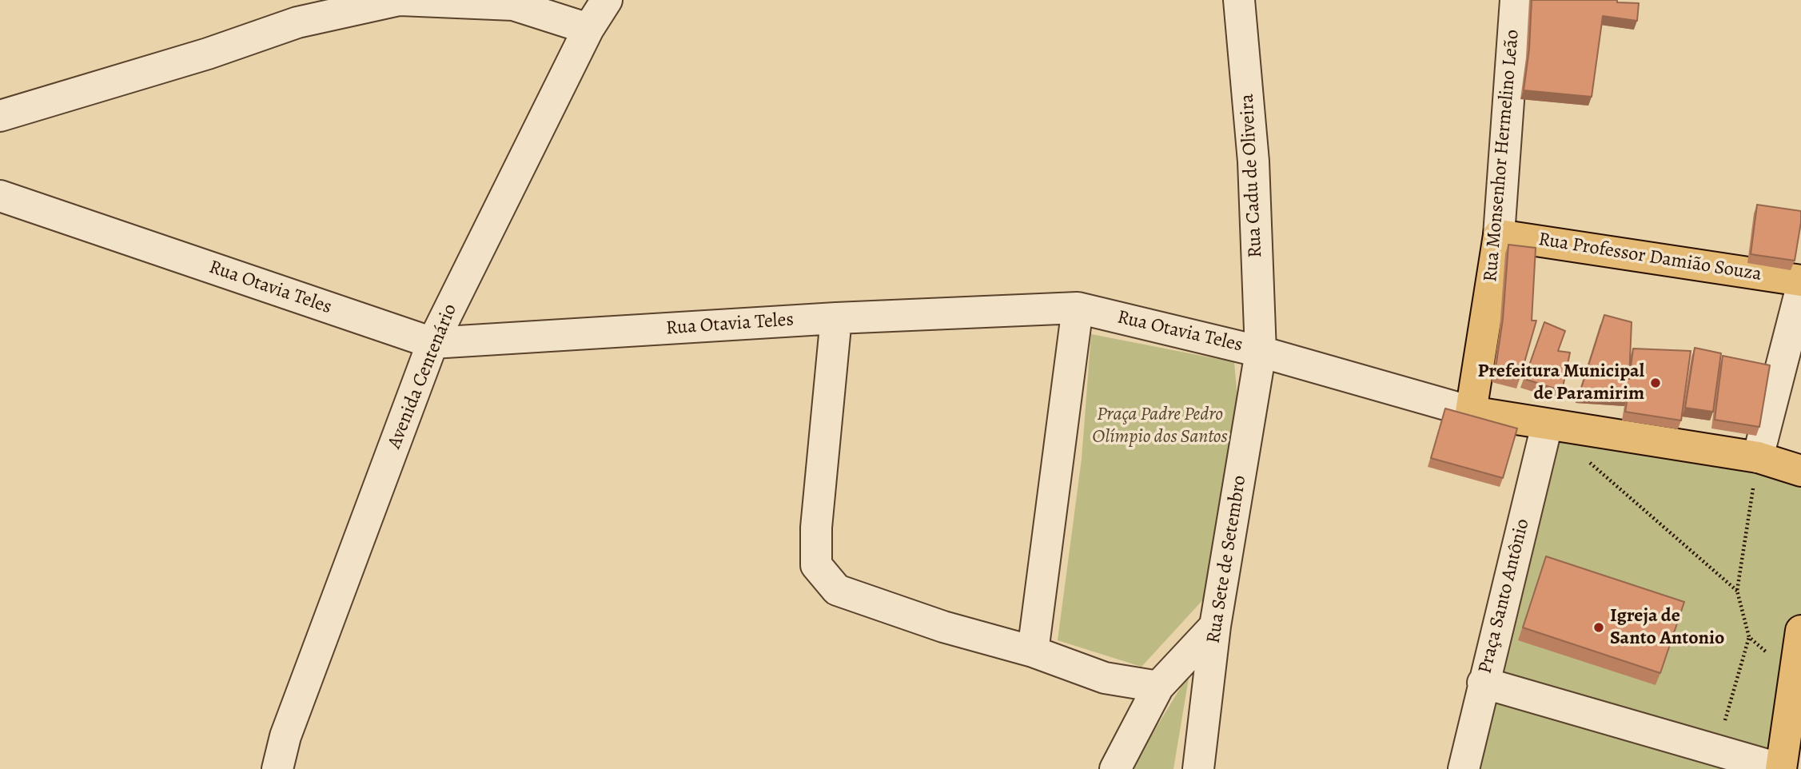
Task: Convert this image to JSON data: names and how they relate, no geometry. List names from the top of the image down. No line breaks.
{"streets":{"main road":["Rua Monsenhor Hermelino Leão","Rua Professor Damião Souza"],"street":["Rua Cadu de Oliveira","Rua Otavia Teles","Avenida Centenário","Rua Sete de Setembro","Praça Santo Antônio"]},"crossings":[["Rua Monsenhor Hermelino Leão","Rua Professor Damião Souza"],["Rua Monsenhor Hermelino Leão","Rua Otavia Teles"],["Rua Cadu de Oliveira","Rua Otavia Teles"],["Rua Cadu de Oliveira","Rua Sete de Setembro"],["Rua Otavia Teles","Avenida Centenário"],["Rua Otavia Teles","Rua Sete de Setembro"]],"parks":["Praça Padre Pedro Olímpio dos Santos"],"places":["Prefeitura Municipal de Paramirim","Igreja de Santo Antonio"]}
